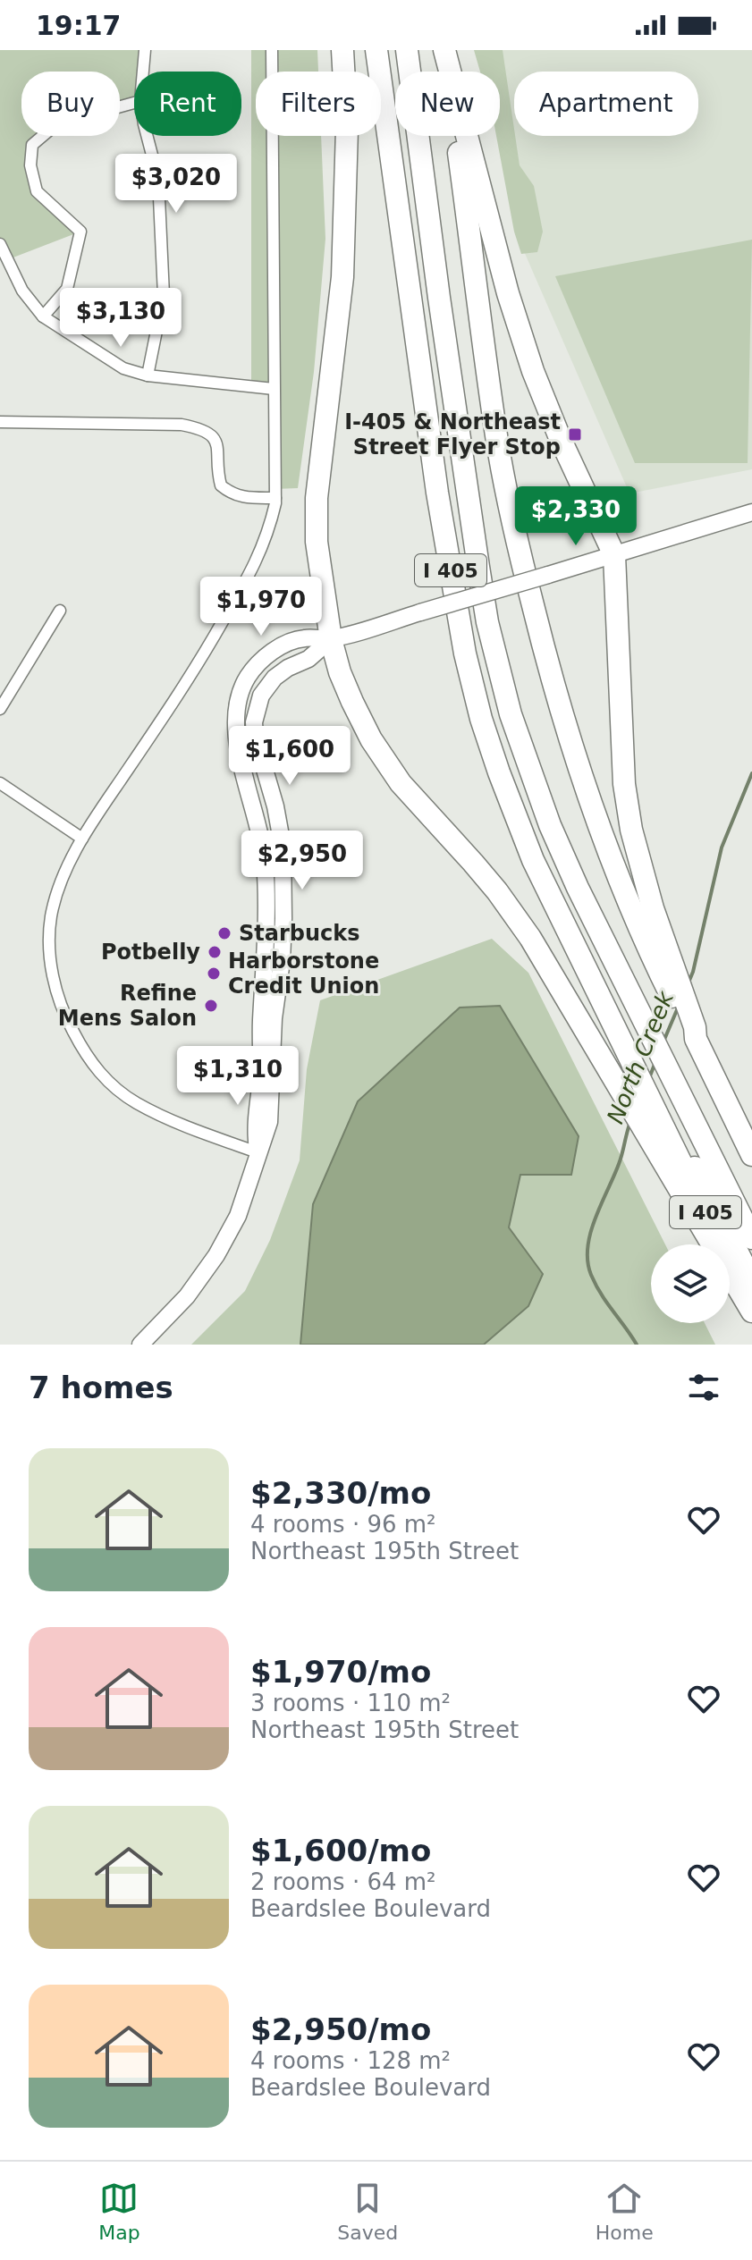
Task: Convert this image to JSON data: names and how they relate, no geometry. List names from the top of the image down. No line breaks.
{"streets":{"highway":["I 405"]},"water":["North Creek"],"places":{"transit":["I-405 & Northeast Street Flyer Stop"],"other":["Starbucks","Potbelly","Harborstone Credit Union","Refine Mens Salon"]},"page":{"status":"19:17","chip":["Buy","Rent","Filters","New","Apartment"],"price":["$3,020","$3,130","$2,330","$1,970","$1,600","$2,950","$1,310"],"heading":"7 homes","list":[{"name":"$2,330/mo","note":"4 rooms · 96 m² · Northeast 195th Street"},{"name":"$1,970/mo","note":"3 rooms · 110 m² · Northeast 195th Street"},{"name":"$1,600/mo","note":"2 rooms · 64 m² · Beardslee Boulevard"},{"name":"$2,950/mo","note":"4 rooms · 128 m² · Beardslee Boulevard"}],"tabs":["Map","Saved","Home"]}}
